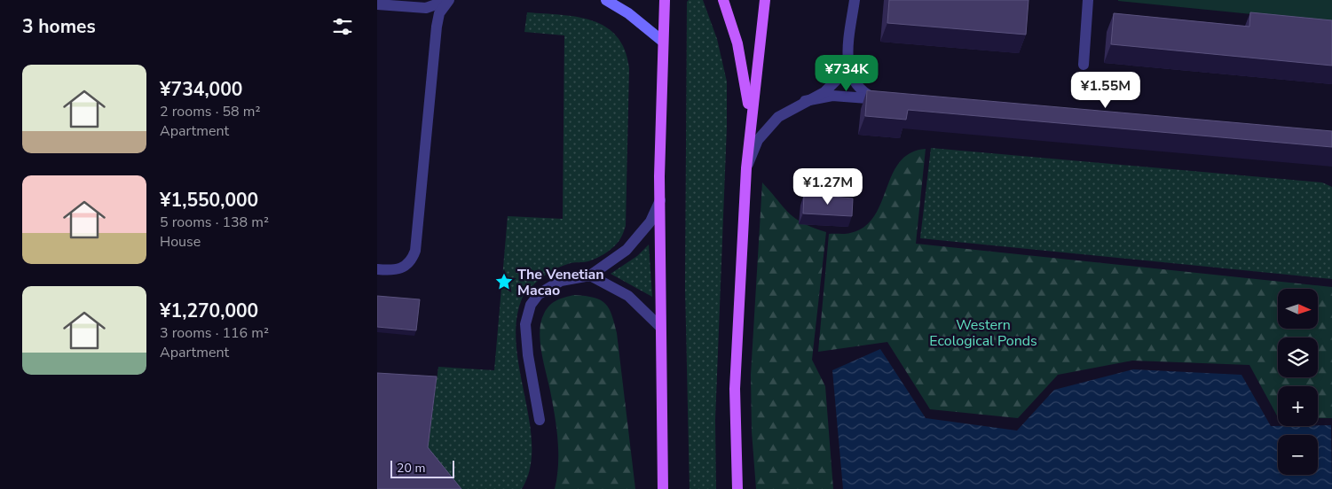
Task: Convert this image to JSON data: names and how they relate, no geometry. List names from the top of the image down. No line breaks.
{"parks":["Western Ecological Ponds"],"places":{"place":["The Venetian Macao"]},"scale_bar":"20 m","north":"right","page":{"heading":"3 homes","list":[{"name":"¥734,000","note":"2 rooms · 58 m² · Apartment"},{"name":"¥1,550,000","note":"5 rooms · 138 m² · House"},{"name":"¥1,270,000","note":"3 rooms · 116 m² · Apartment"}],"price":["¥734K","¥1.55M","¥1.27M"],"map_buttons":["+","−"],"scale":"20 m"}}
